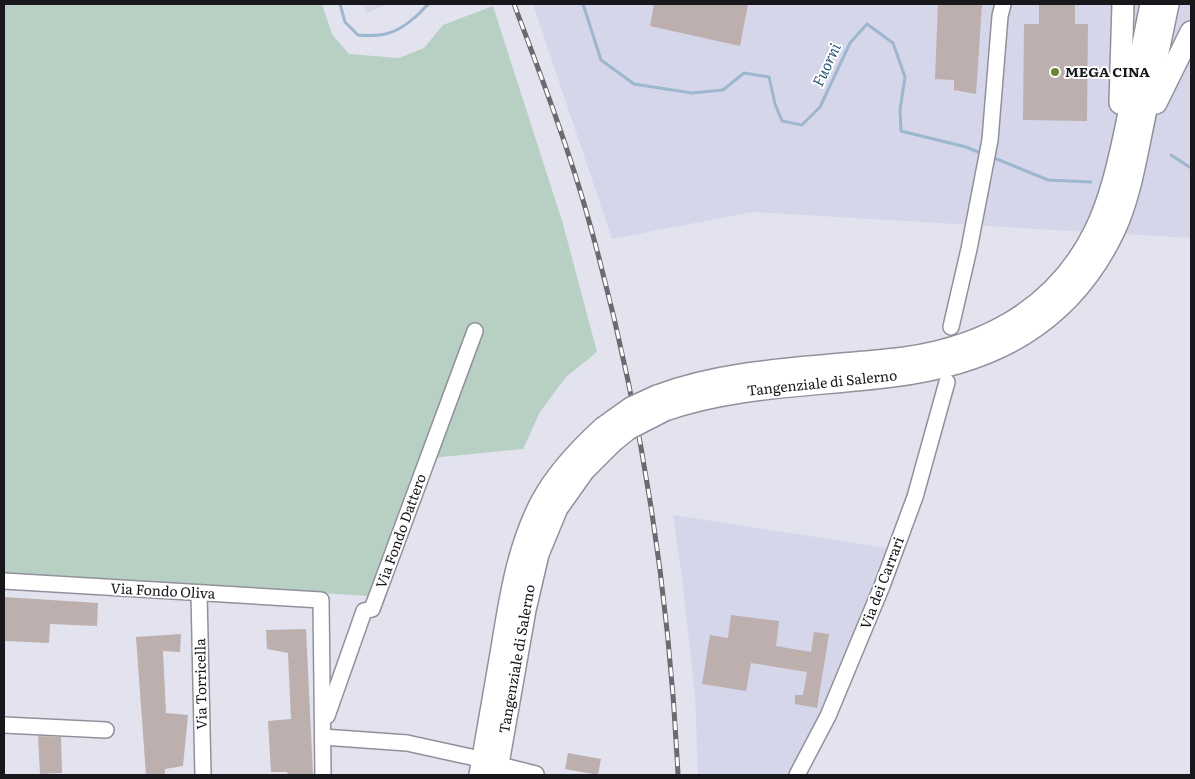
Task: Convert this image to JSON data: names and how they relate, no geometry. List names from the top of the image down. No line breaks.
{"streets":{"highway":["Tangenziale di Salerno"],"street":["Via Fondo Dattero","Via dei Carrari","Via Fondo Oliva","Via Torricella"]},"crossings":[["Via Fondo Dattero","Via Fondo Oliva"],["Via Fondo Oliva","Via Torricella"]],"water":["Fuorni"],"places":["MEGA CINA"]}
